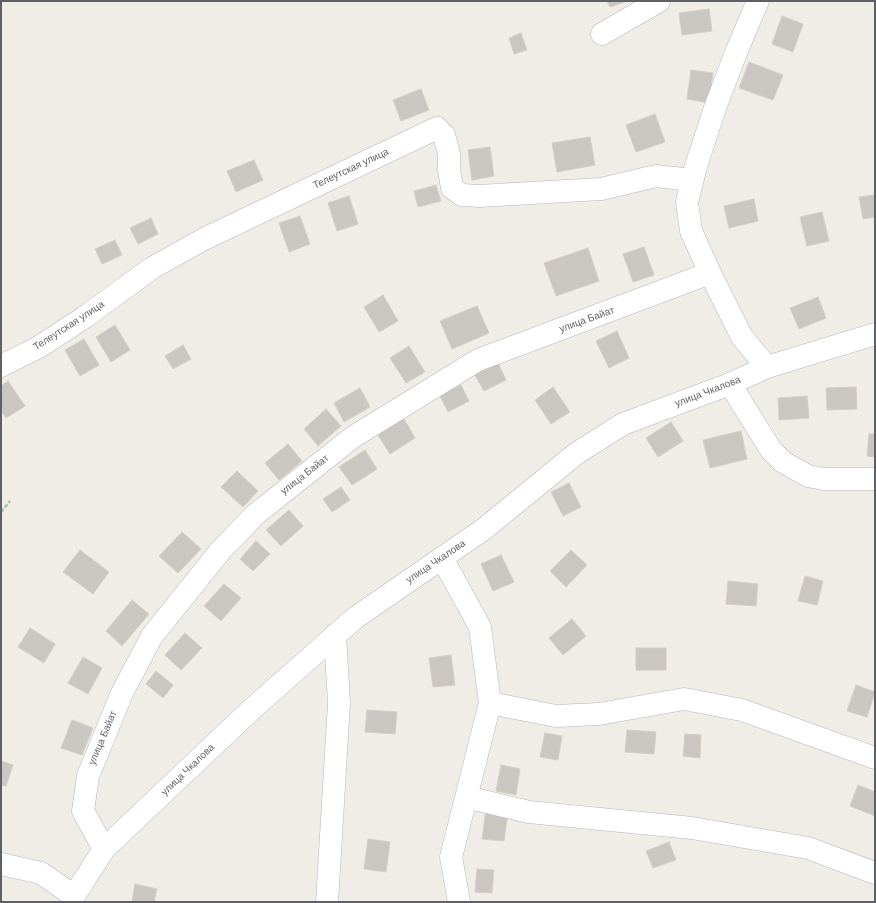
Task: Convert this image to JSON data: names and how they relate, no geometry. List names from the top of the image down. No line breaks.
{"streets":{"street":["Телеутская улица","улица Байат","улица Чкалова"]},"crossings":[["улица Байат","улица Чкалова"]]}
